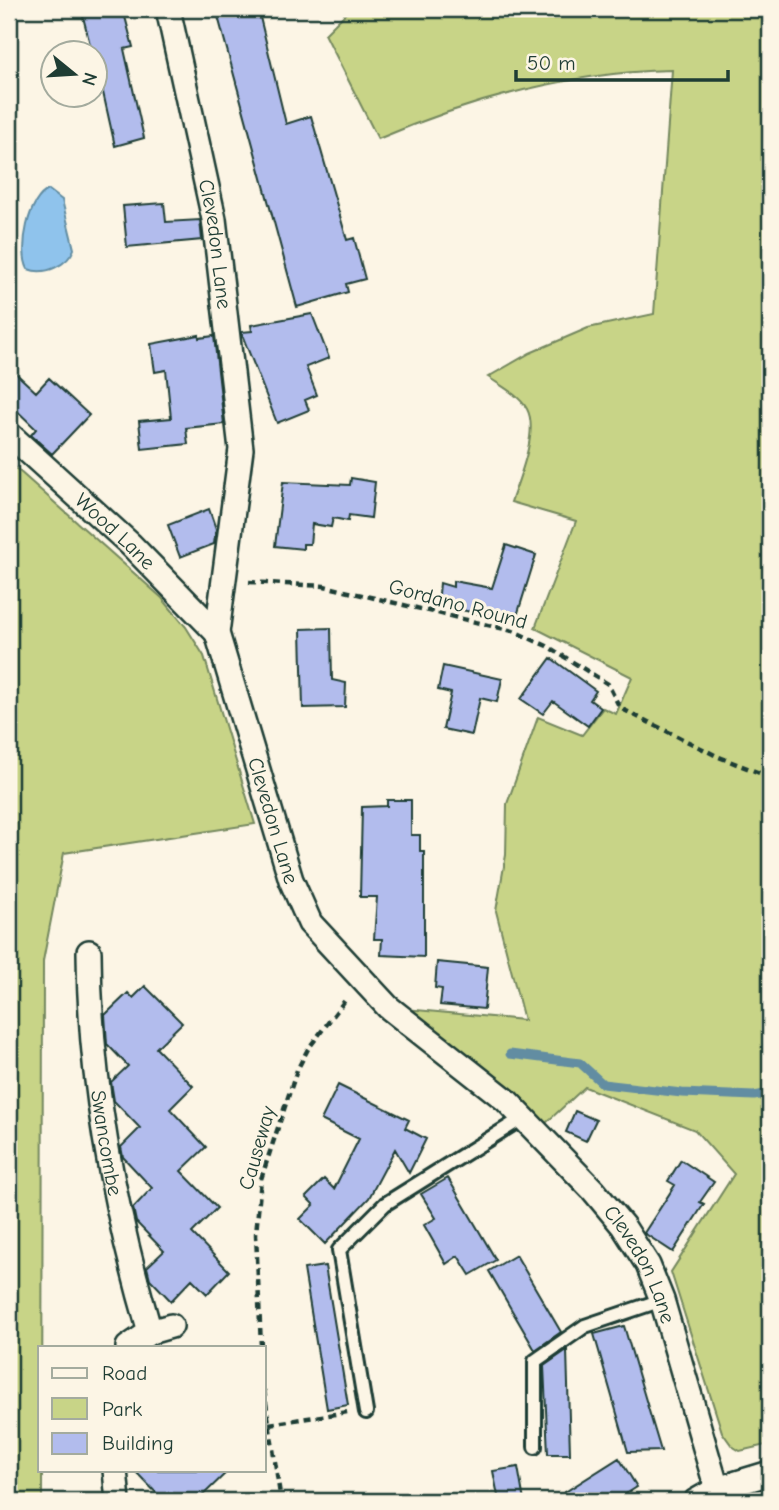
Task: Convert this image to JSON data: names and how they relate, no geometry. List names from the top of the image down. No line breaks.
{"streets":{"street":["Clevedon Lane","Wood Lane","Swancombe"],"path":["Gordano Round","Causeway"]},"crossings":[["Clevedon Lane","Wood Lane"],["Clevedon Lane","Gordano Round"],["Clevedon Lane","Causeway"]],"legend":["Road","Park","Building"],"scale_bar":"50 m","north":"right"}
